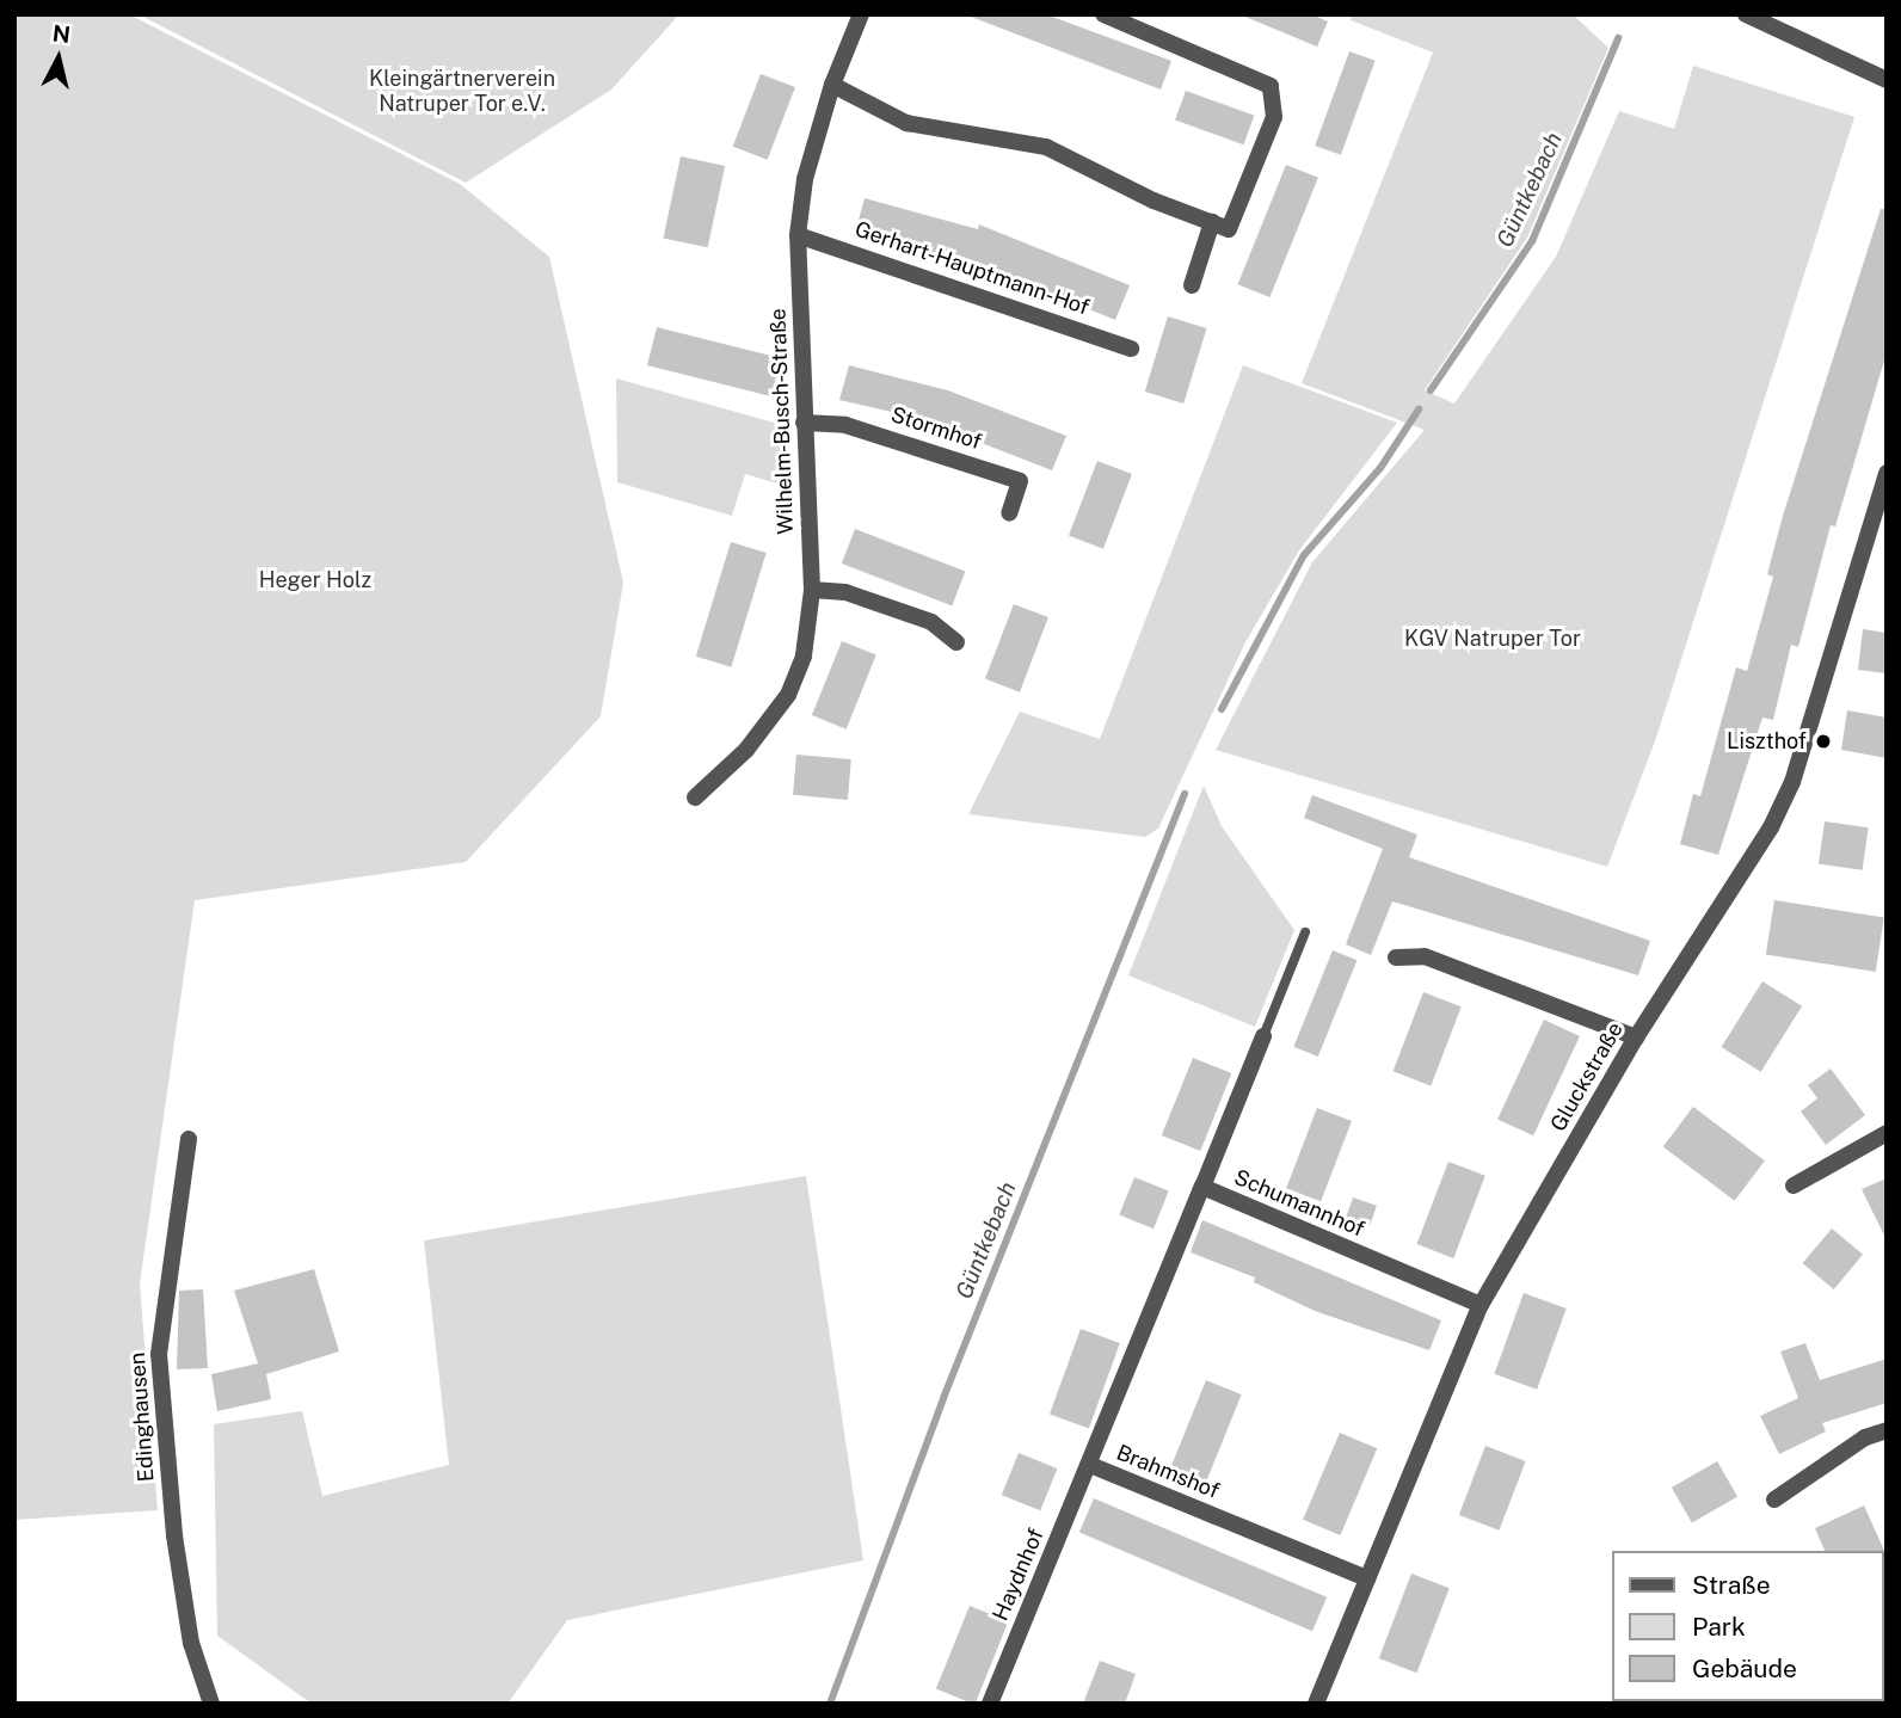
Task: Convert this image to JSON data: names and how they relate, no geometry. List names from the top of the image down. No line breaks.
{"streets":{"street":["Gerhart-Hauptmann-Hof","Wilhelm-Busch-Straße","Stormhof","Gluckstraße","Schumannhof","Edinghausen","Brahmshof","Haydnhof"]},"crossings":[["Gerhart-Hauptmann-Hof","Wilhelm-Busch-Straße"],["Wilhelm-Busch-Straße","Stormhof"],["Gluckstraße","Schumannhof"],["Gluckstraße","Brahmshof"],["Schumannhof","Brahmshof"],["Brahmshof","Haydnhof"]],"water":["Güntkebach"],"parks":["Kleingärtnerverein Natruper Tor e.V.","Heger Holz","KGV Natruper Tor"],"places":["Liszthof"],"legend":["Straße","Park","Gebäude"],"north":"top"}
